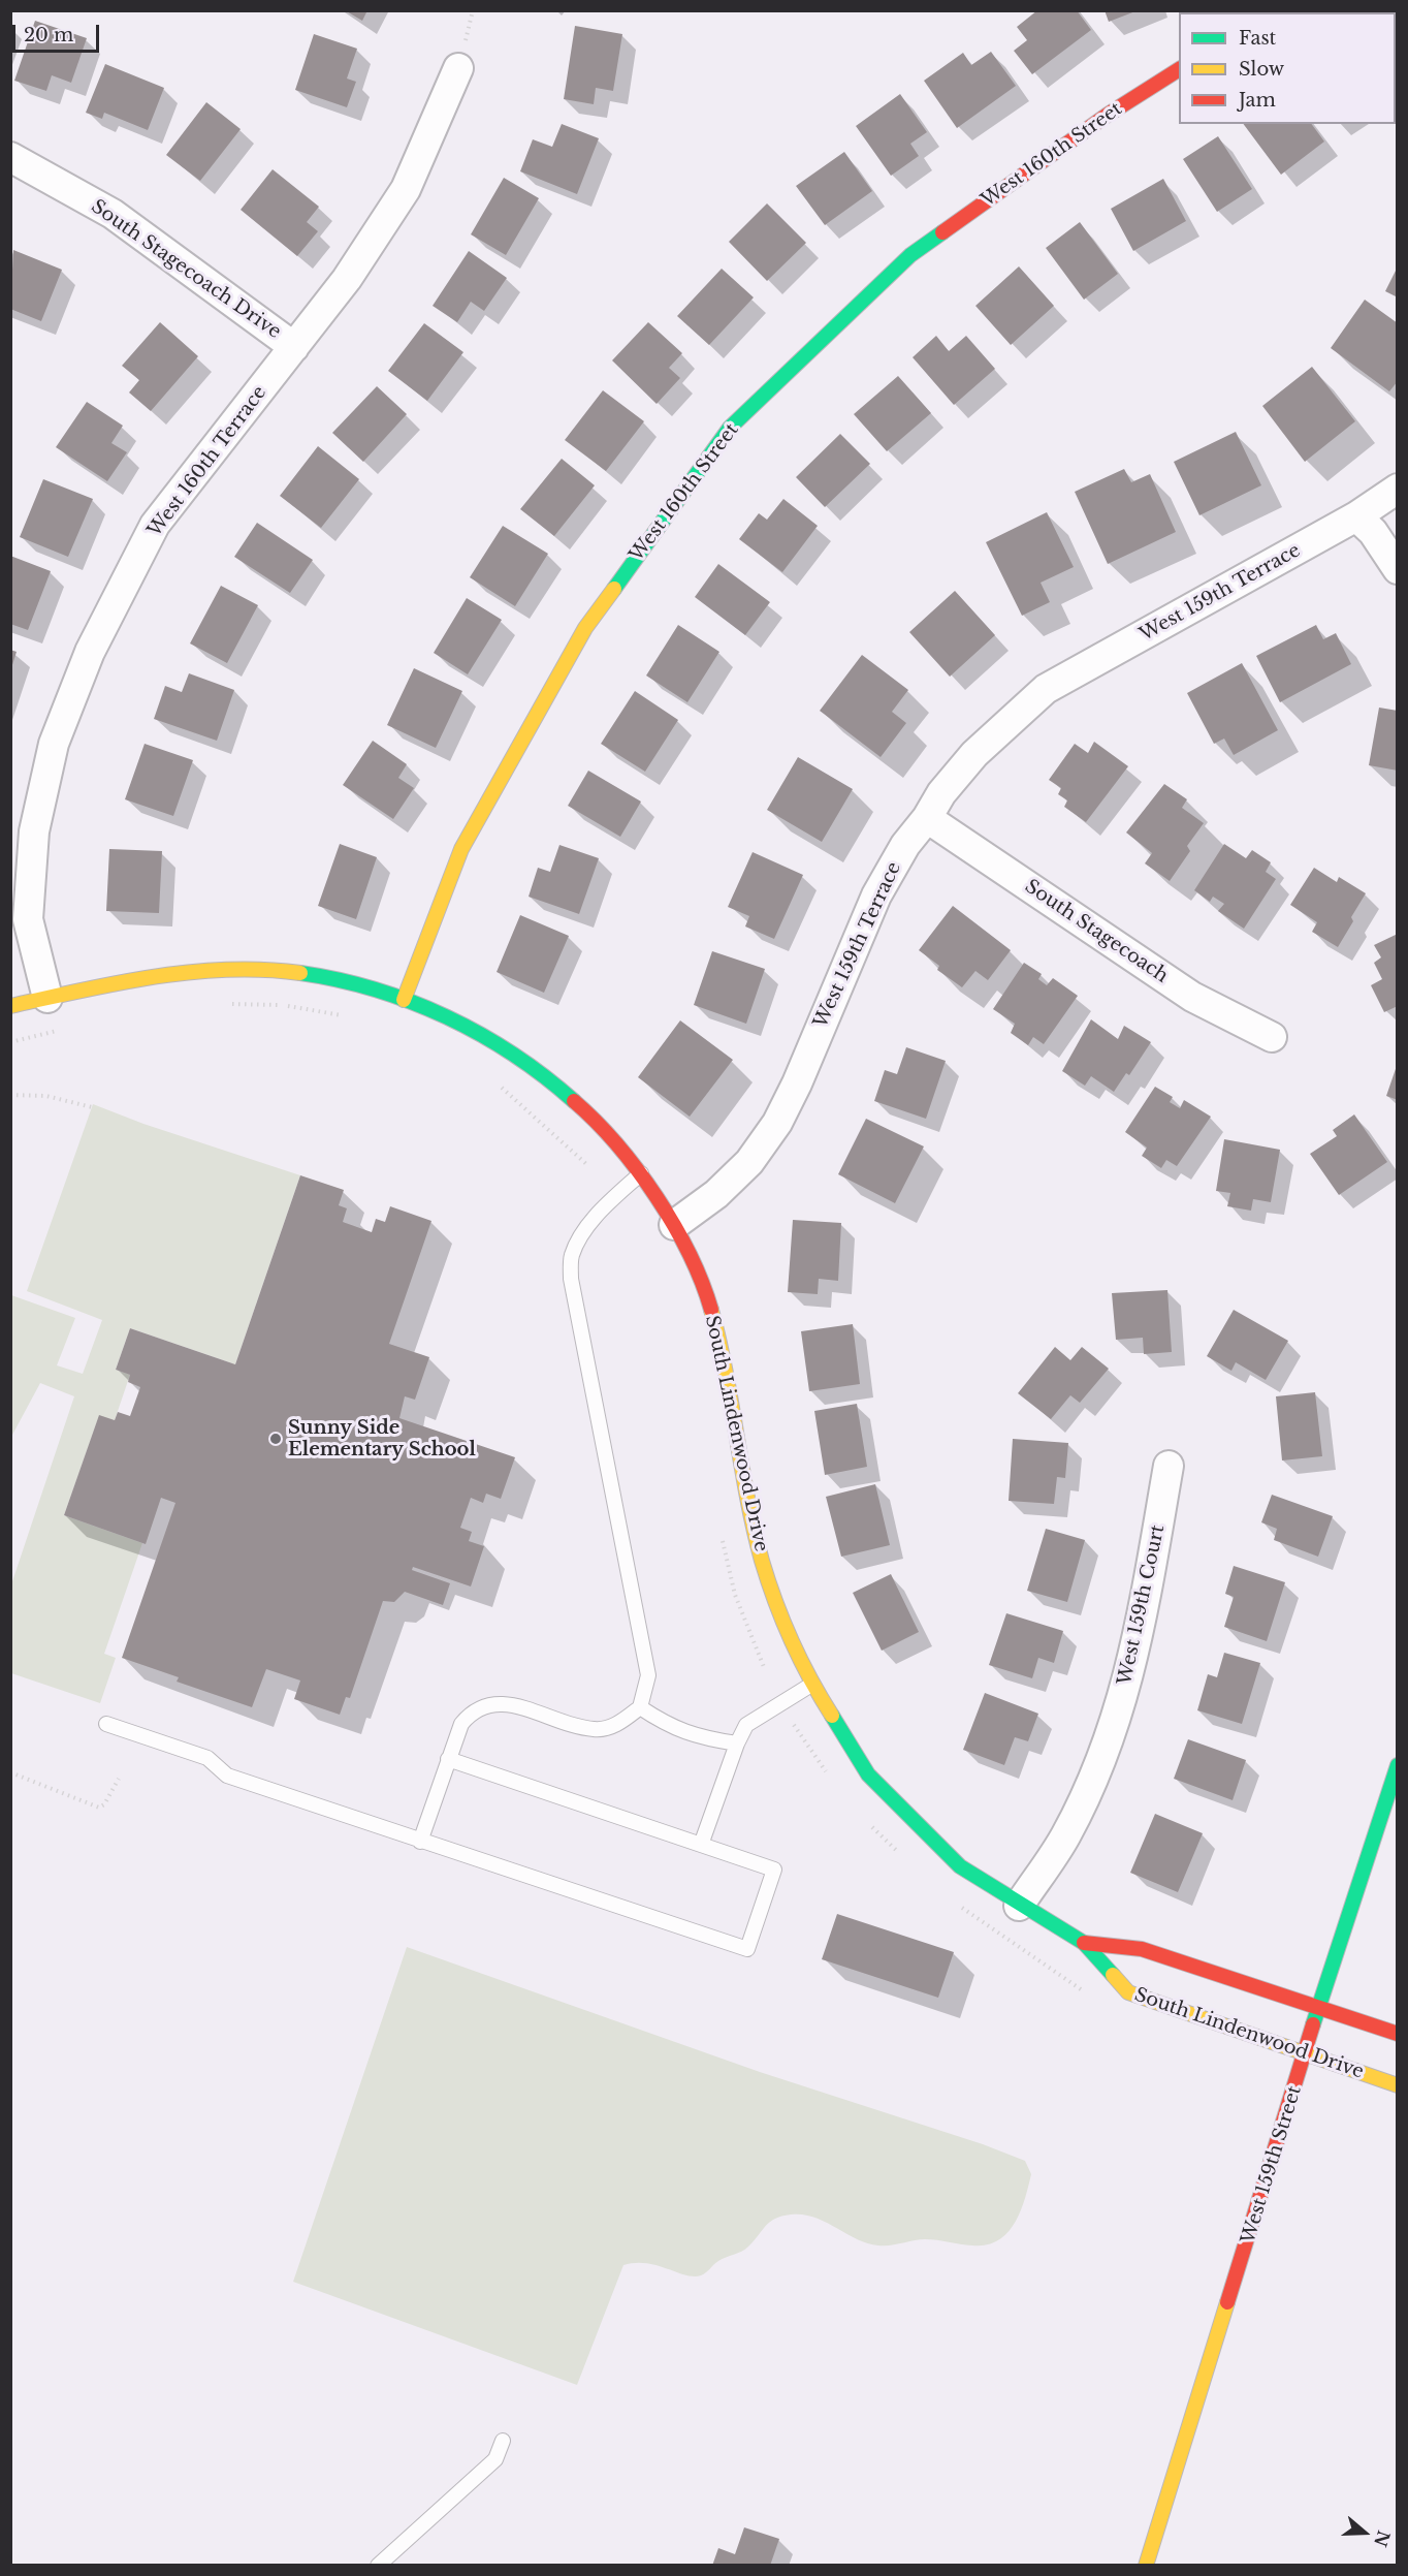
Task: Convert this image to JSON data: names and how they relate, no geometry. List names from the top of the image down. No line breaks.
{"streets":{"street":["West 160th Street","South Stagecoach Drive","West 160th Terrace","West 159th Terrace","South Stagecoach","South Lindenwood Drive","West 159th Court","West 159th Street"]},"crossings":[["West 160th Street","South Lindenwood Drive"],["South Stagecoach Drive","West 160th Terrace"],["West 160th Terrace","South Lindenwood Drive"],["West 159th Terrace","South Stagecoach"],["West 159th Terrace","South Lindenwood Drive"],["South Lindenwood Drive","West 159th Court"],["South Lindenwood Drive","West 159th Street"]],"places":["Sunny Side Elementary School"],"legend":["Fast","Slow","Jam"],"scale_bar":"20 m","north":"right"}
